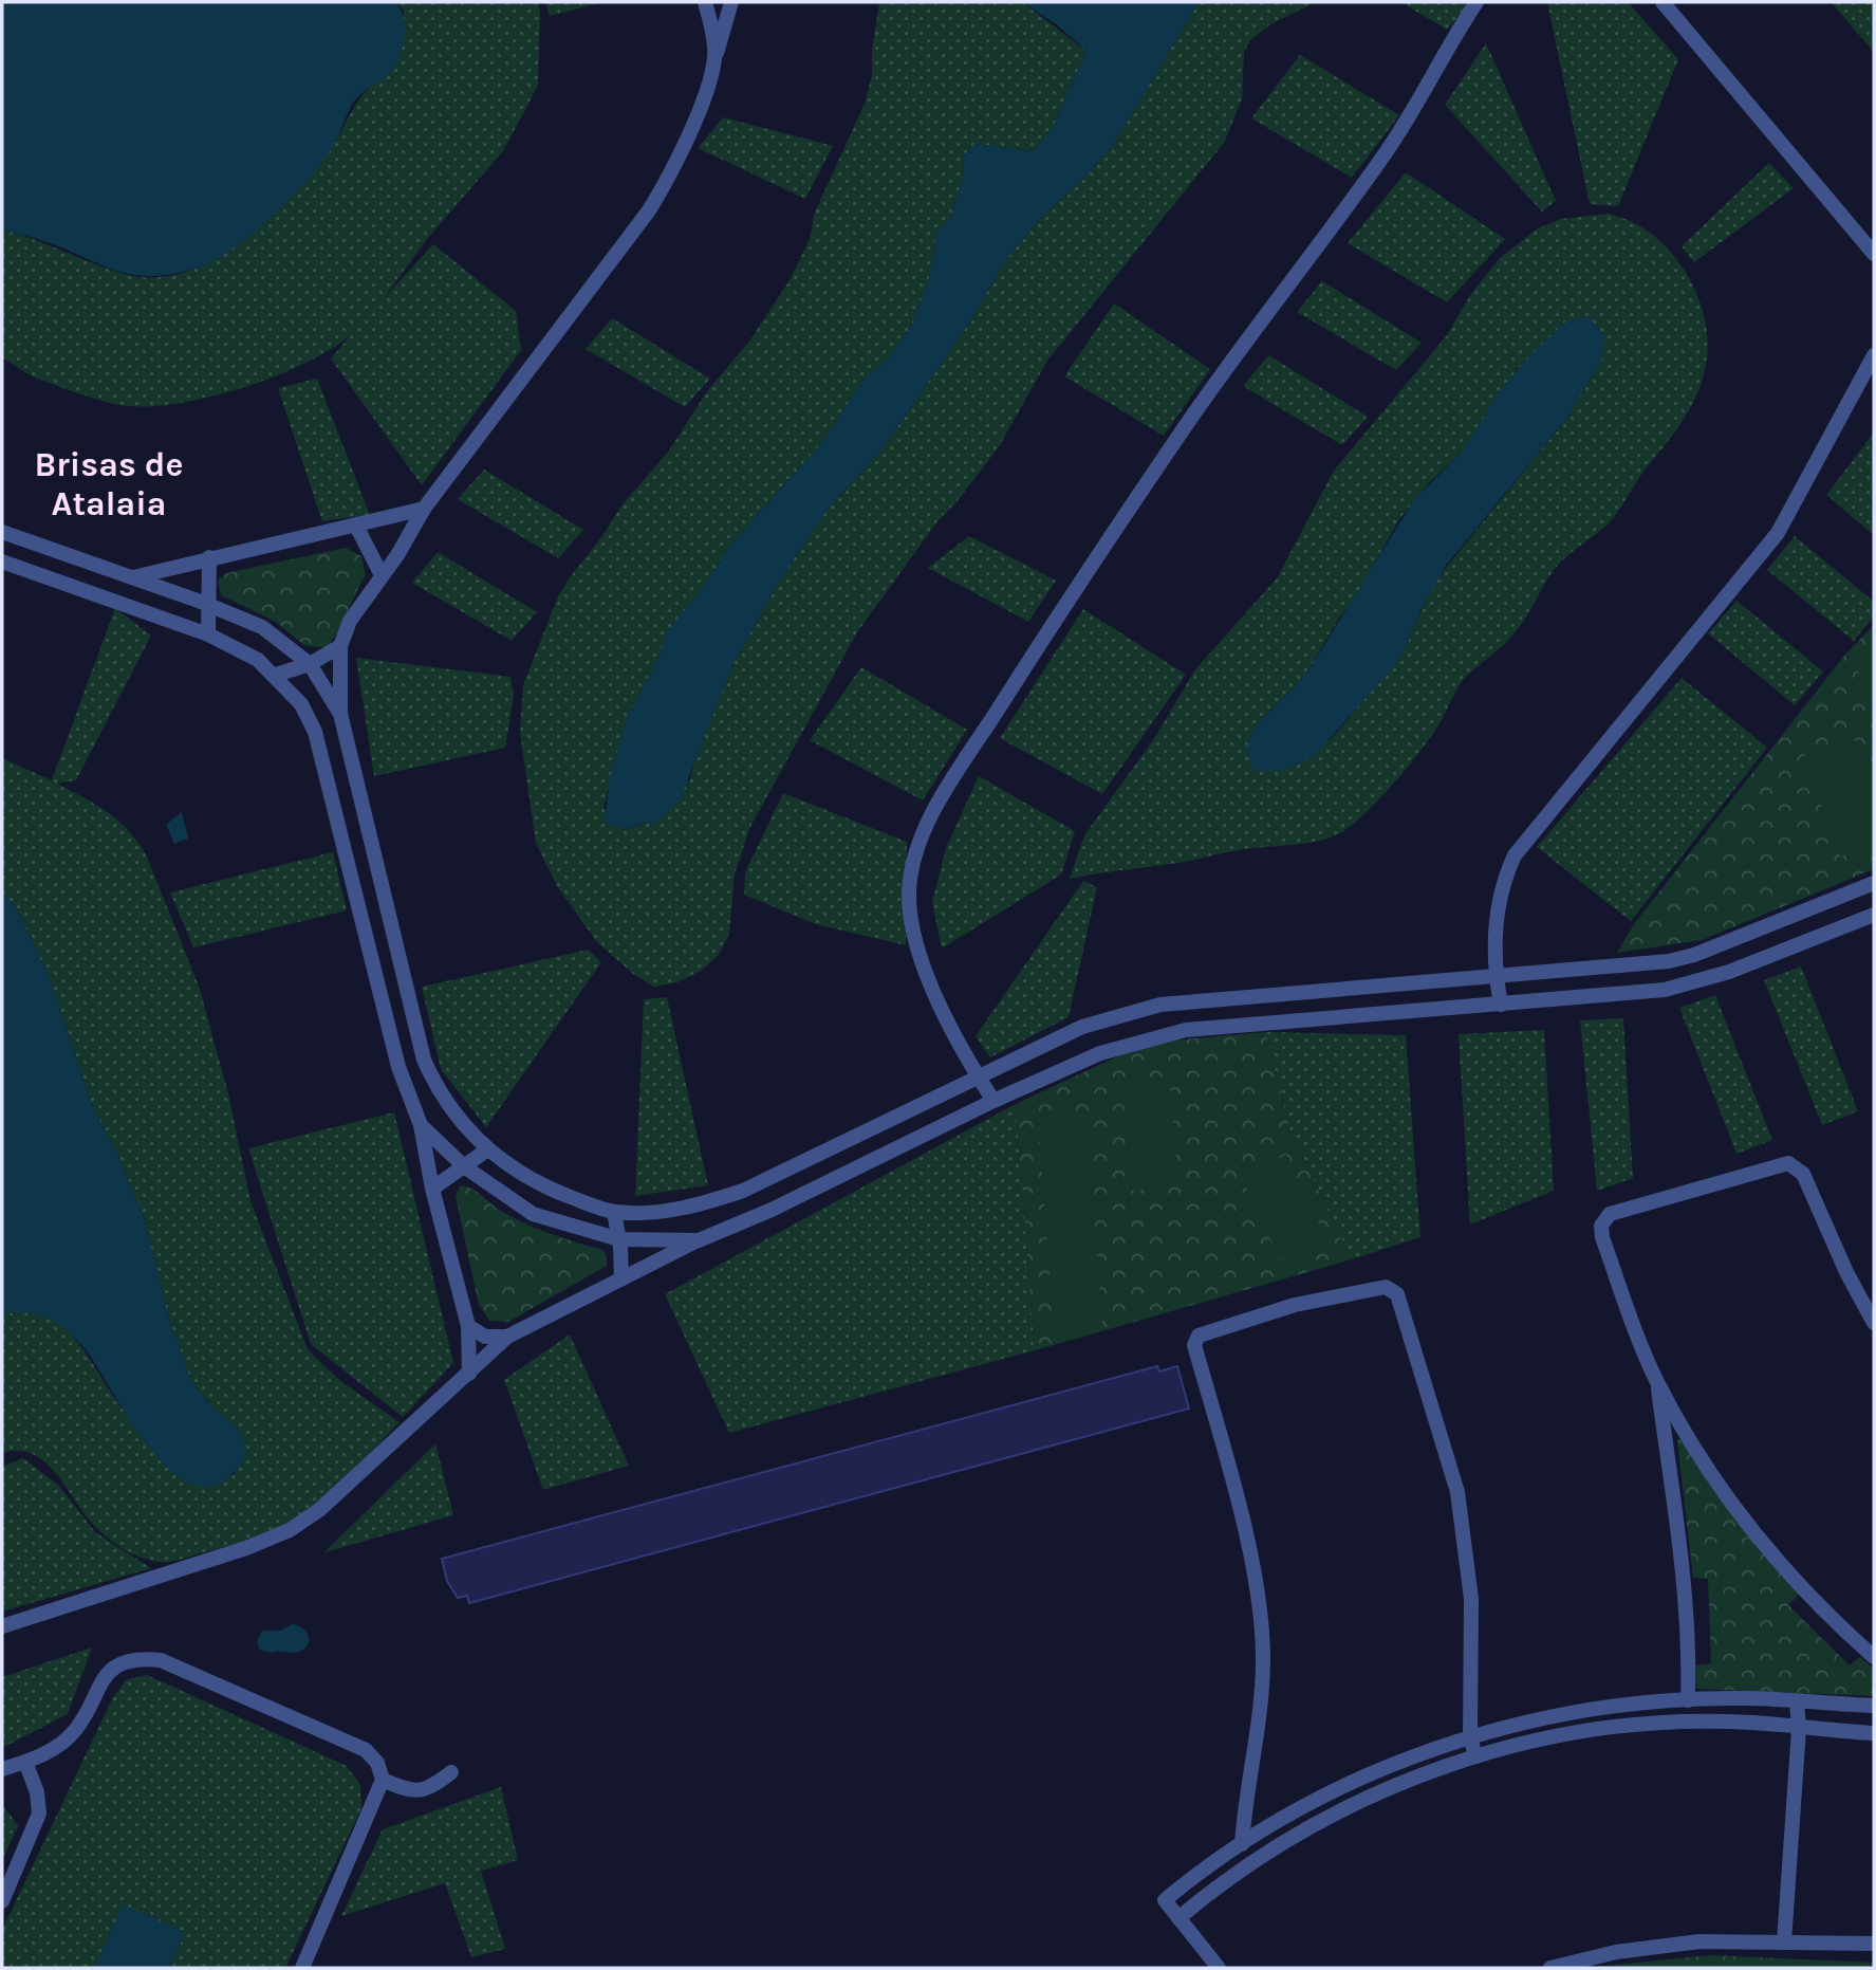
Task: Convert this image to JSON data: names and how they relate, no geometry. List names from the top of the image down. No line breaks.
{"districts":["Brisas de Atalaia"]}
